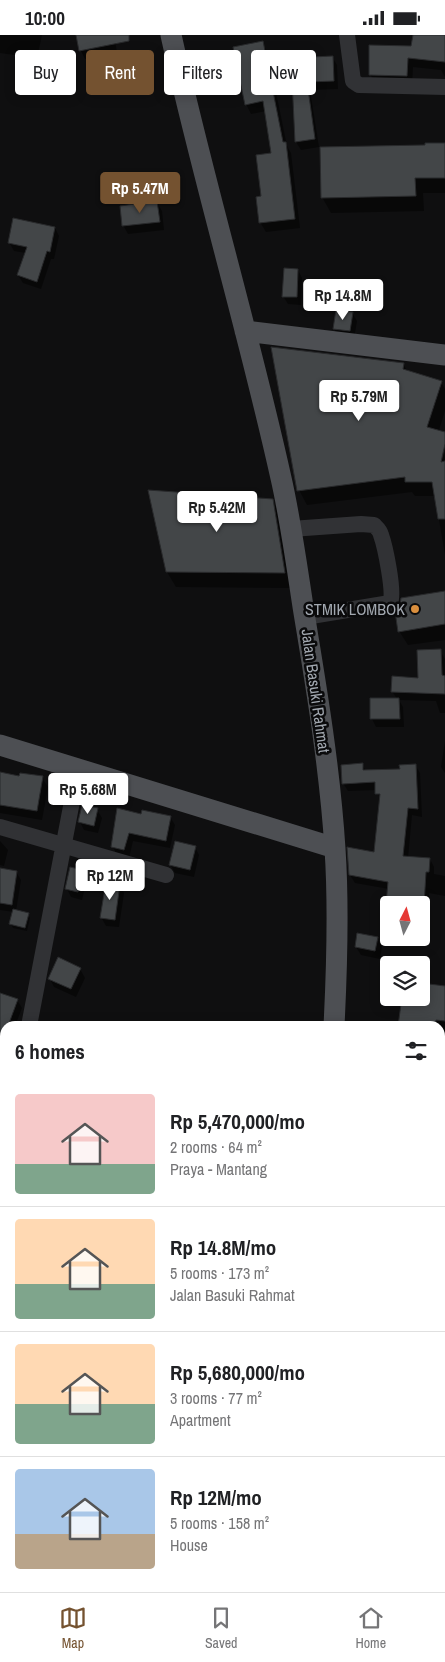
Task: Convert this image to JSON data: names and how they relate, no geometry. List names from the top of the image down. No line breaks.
{"streets":{"main road":["Jalan Basuki Rahmat"]},"places":["STMIK LOMBOK"],"north":"top","page":{"status":"10:00","chip":["Buy","Rent","Filters","New"],"price":["Rp 5.47M","Rp 14.8M","Rp 5.79M","Rp 5.42M","Rp 5.68M","Rp 12M"],"heading":"6 homes","list":[{"name":"Rp 5,470,000/mo","note":"2 rooms · 64 m² · Praya - Mantang"},{"name":"Rp 14.8M/mo","note":"5 rooms · 173 m² · Jalan Basuki Rahmat"},{"name":"Rp 5,680,000/mo","note":"3 rooms · 77 m² · Apartment"},{"name":"Rp 12M/mo","note":"5 rooms · 158 m² · House"}],"tabs":["Map","Saved","Home"]}}
